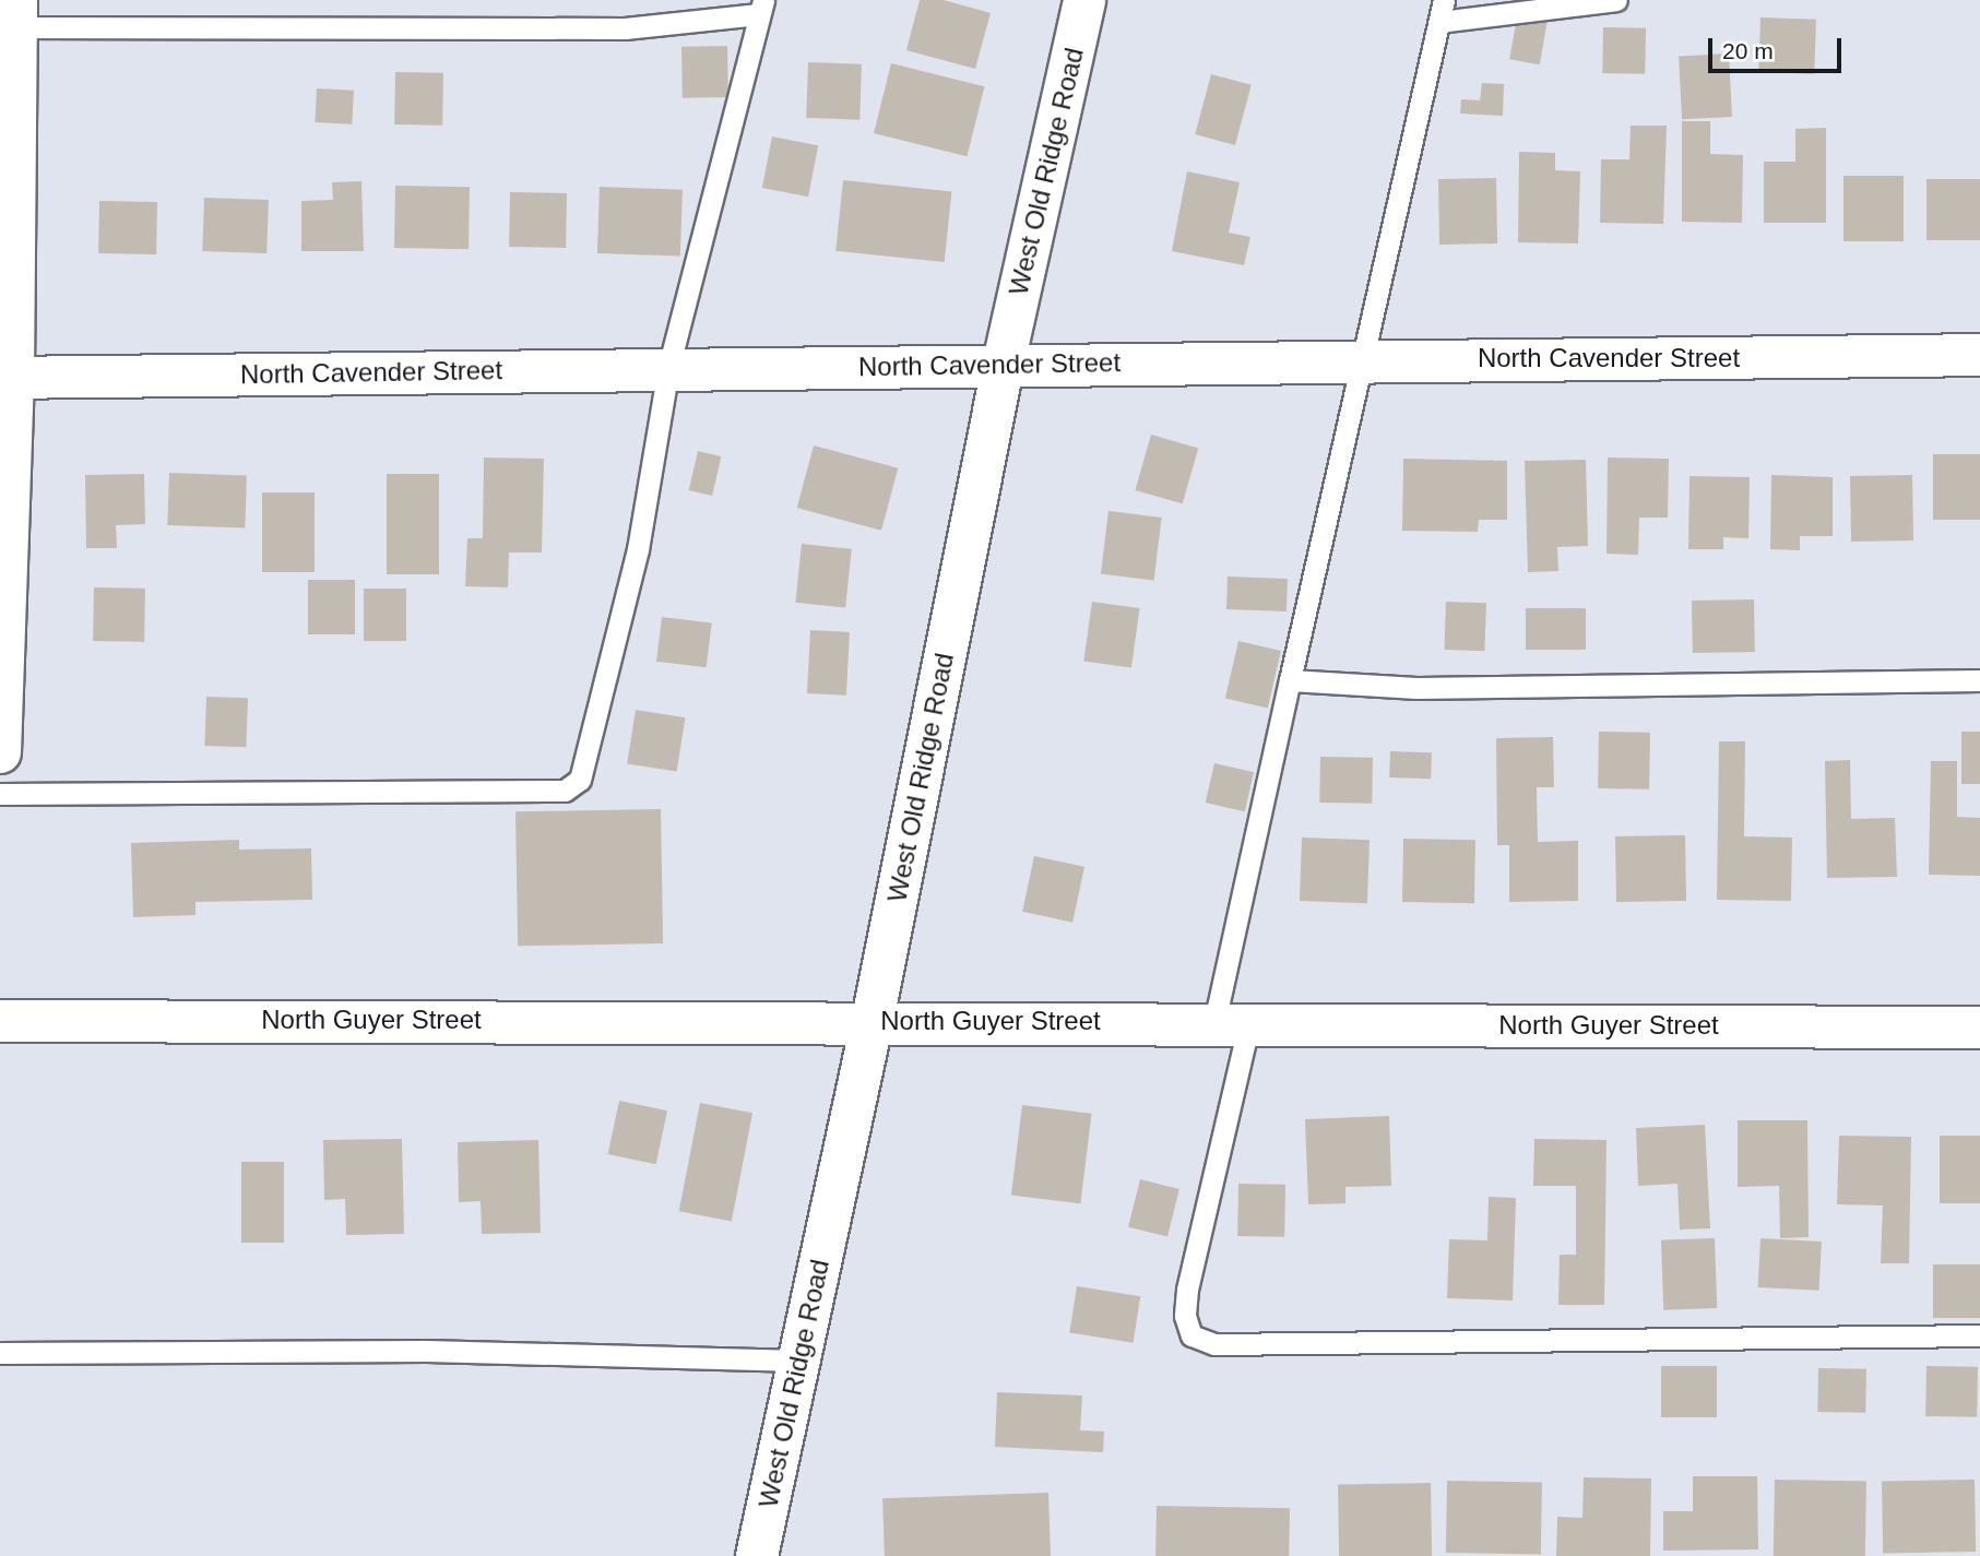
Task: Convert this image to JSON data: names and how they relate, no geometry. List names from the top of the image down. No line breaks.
{"streets":{"street":["West Old Ridge Road","North Cavender Street","North Guyer Street"]},"crossings":[["West Old Ridge Road","North Cavender Street"],["West Old Ridge Road","North Guyer Street"]],"scale_bar":"20 m"}
